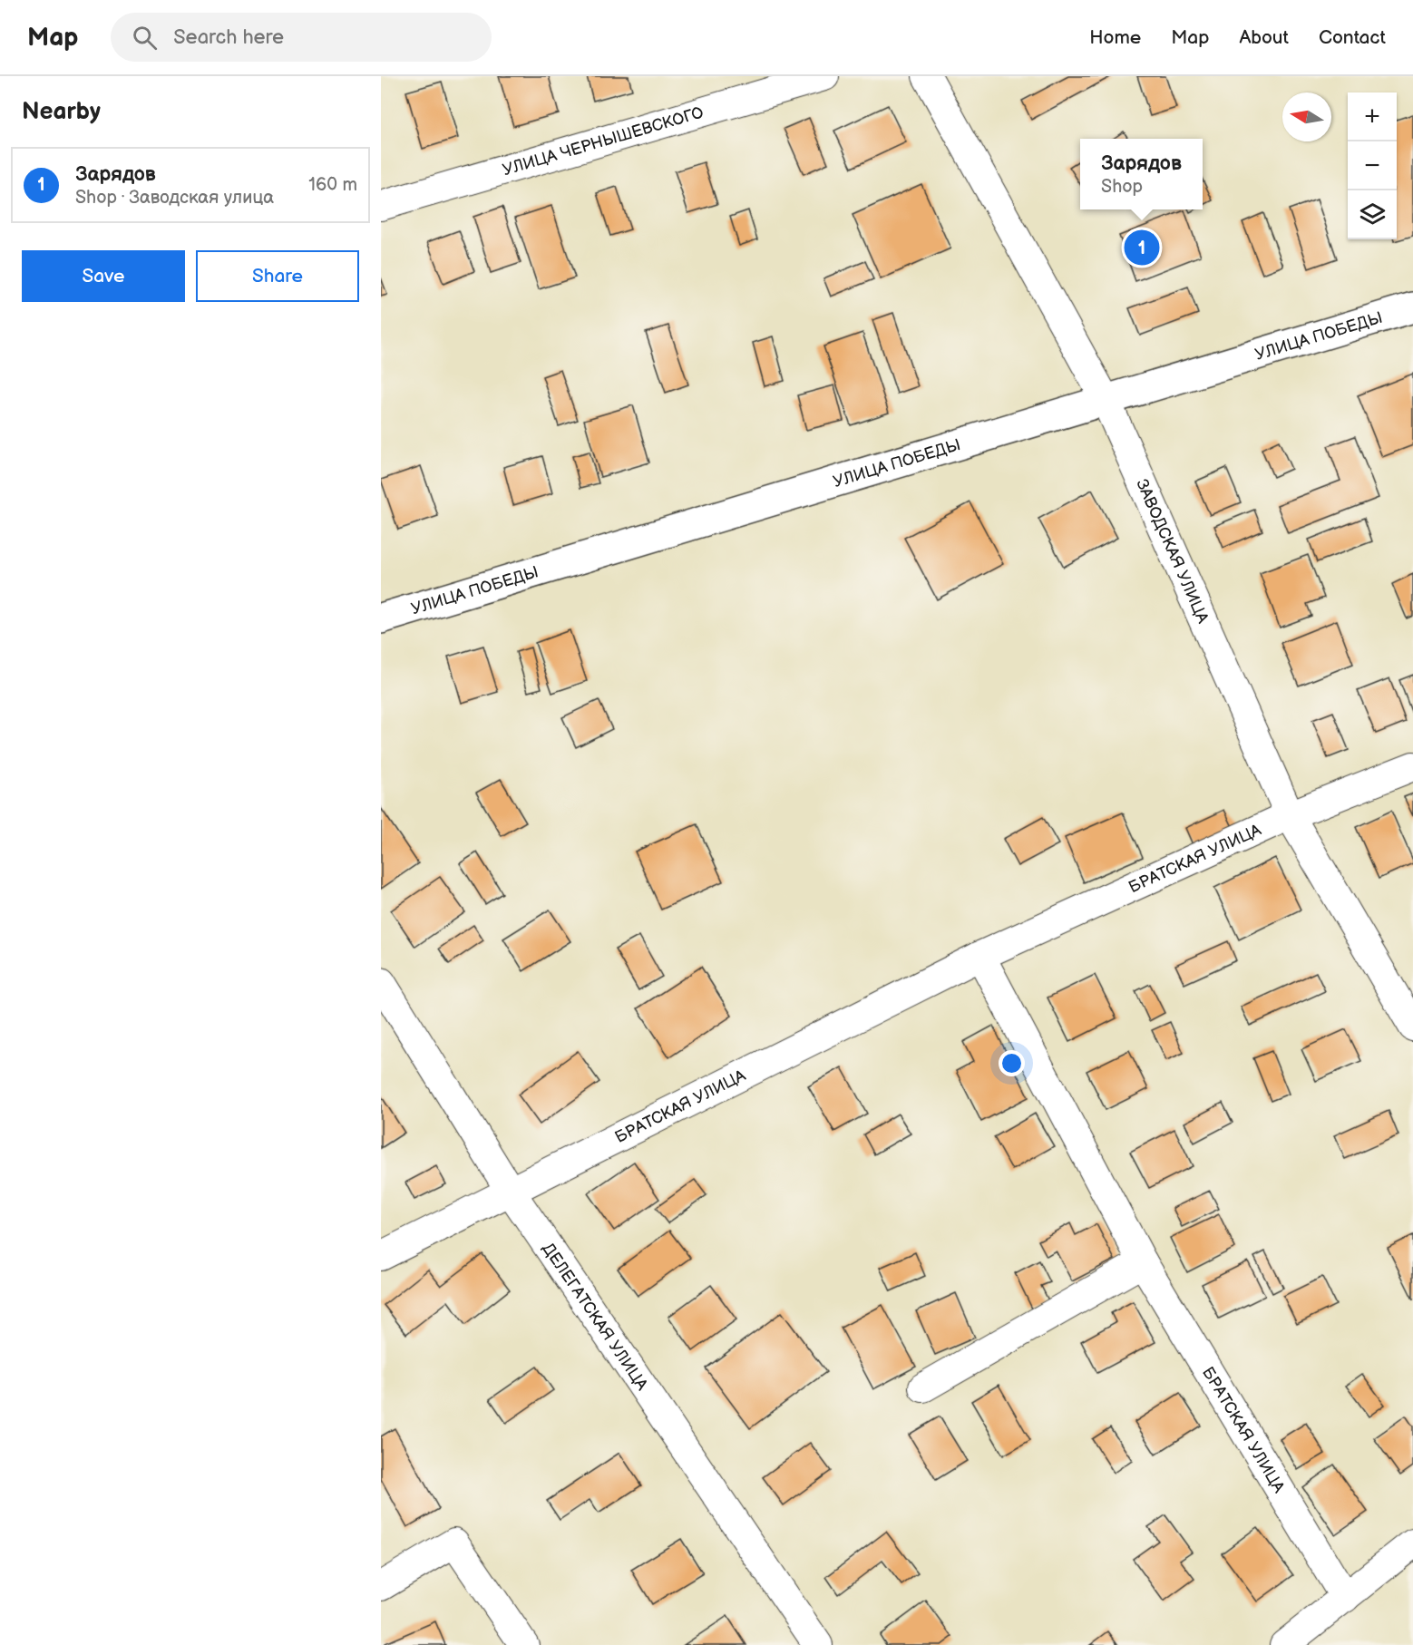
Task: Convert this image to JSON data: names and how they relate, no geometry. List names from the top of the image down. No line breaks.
{"streets":{"street":["УЛИЦА ЧЕРНЫШЕВСКОГО","УЛИЦА ПОБЕДЫ","ЗАВОДСКАЯ УЛИЦА","БРАТСКАЯ УЛИЦА","ДЕЛЕГАТСКАЯ УЛИЦА"]},"crossings":[["УЛИЦА ПОБЕДЫ","ЗАВОДСКАЯ УЛИЦА"],["ЗАВОДСКАЯ УЛИЦА","БРАТСКАЯ УЛИЦА"],["БРАТСКАЯ УЛИЦА","ДЕЛЕГАТСКАЯ УЛИЦА"]],"north":"left","page":{"header":"Map","search":"Search here","nav":["Home","Map","About","Contact"],"heading":"Nearby","map_buttons":["+","−"],"popup":["Зарядов","Shop"],"list":[{"mark":"1","name":"Зарядов","note":"Shop · Заводская улица","value":"160 m"}],"pins":"1","buttons":["Save","Share"]}}
